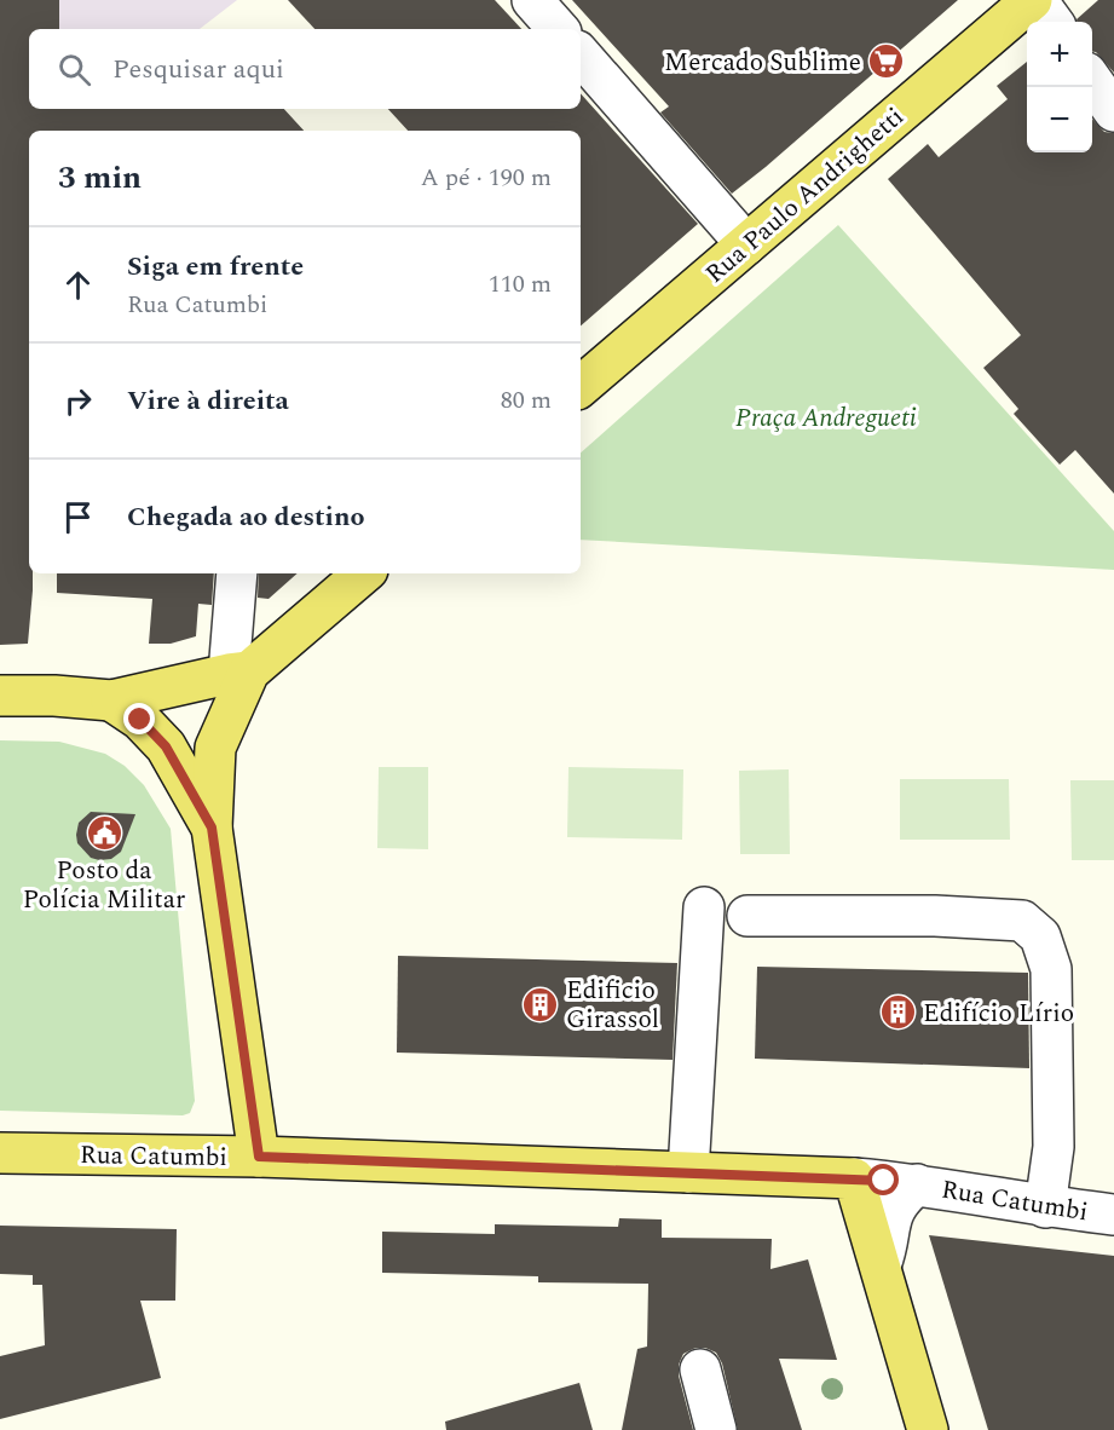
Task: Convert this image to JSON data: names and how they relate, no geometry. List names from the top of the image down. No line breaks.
{"streets":{"main road":["Rua Paulo Andrighetti","Rua Catumbi"]},"parks":["Praça Andregueti"],"places":{"supermarket":["Mercado Sublime"],"public building":["Posto da Polícia Militar"],"building":["Edificio Girassol","Edifício Lírio"]},"page":{"map_buttons":["+","−"],"search":"Pesquisar aqui","heading":["3 min","A pé · 190 m"],"list":[["Siga em frente","Rua Catumbi","110 m"],["Vire à direita","80 m"],"Chegada ao destino"]}}
